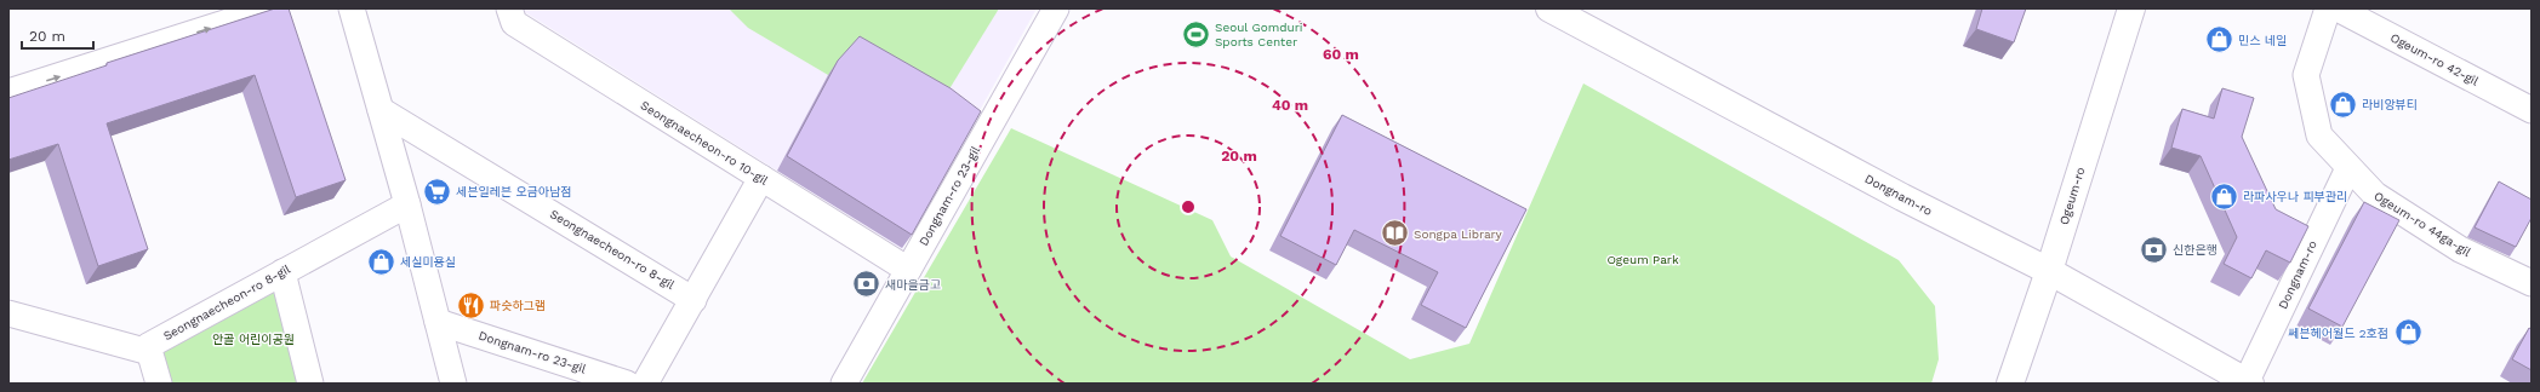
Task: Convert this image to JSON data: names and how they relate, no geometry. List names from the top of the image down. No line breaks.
{"streets":{"main road":["Dongnam-ro","Ogeum-ro"],"street":["Ogeum-ro 42-gil","Seongnaecheon-ro 10-gil","Dongnam-ro 23-gil","Ogeum-ro 44ga-gil","Seongnaecheon-ro 8-gil"]},"crossings":[["Seongnaecheon-ro 10-gil","Dongnam-ro 23-gil"],["Dongnam-ro","Ogeum-ro"],["Dongnam-ro","Ogeum-ro 44ga-gil"]],"parks":["Ogeum Park","안골 어린이공원"],"places":{"sports":["Seoul Gomduri Sports Center"],"shop":["민스 네일","라비앙뷰티","라파사우나 피부관리","세실미용실","쎄븐헤어월드 2호점"],"supermarket":["세븐일레븐 오금아남점"],"library":["Songpa Library"],"bank":["신한은행","새마을금고"],"restaurant":["파슷하그램"]},"scale_bar":"20 m","rings":["60 m","40 m","20 m"]}
